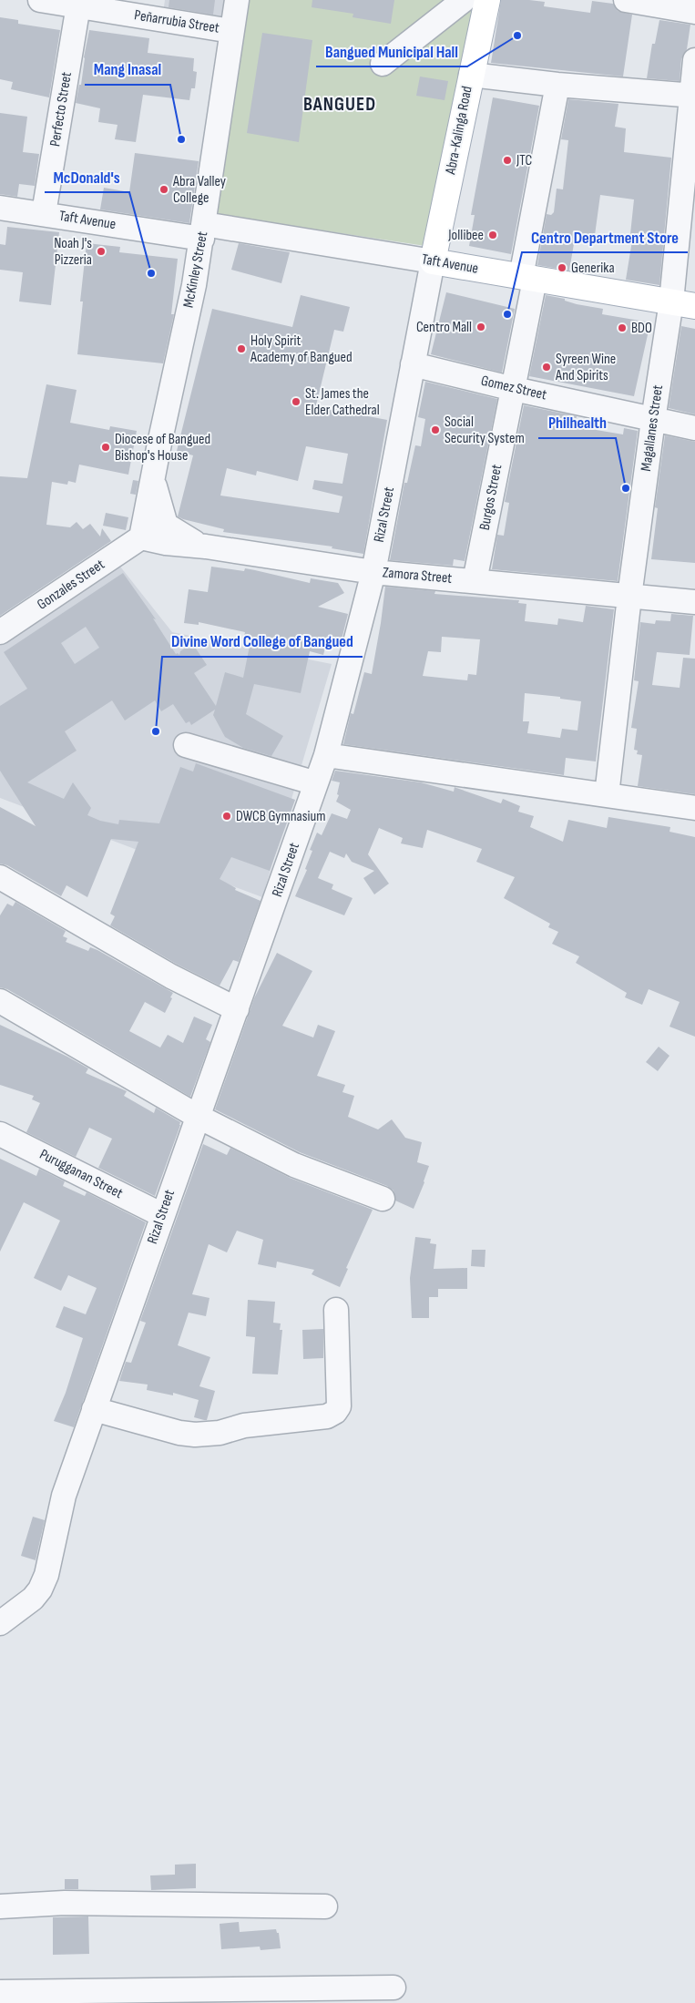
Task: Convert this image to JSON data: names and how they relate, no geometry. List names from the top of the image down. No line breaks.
{"streets":{"main road":["Abra-Kalinga Road","Taft Avenue"],"street":["Peñarrubia Street","Perfecto Street","McKinley Street","Gomez Street","Magallanes Street","Burgos Street","Rizal Street","Zamora Street","Gonzales Street","Purugganan Street"]},"crossings":[["Peñarrubia Street","Perfecto Street"],["Peñarrubia Street","McKinley Street"],["Perfecto Street","Taft Avenue"],["Abra-Kalinga Road","Taft Avenue"],["Abra-Kalinga Road","Rizal Street"],["Taft Avenue","McKinley Street"],["Taft Avenue","Magallanes Street"],["Taft Avenue","Burgos Street"],["Taft Avenue","Rizal Street"],["McKinley Street","Zamora Street"],["McKinley Street","Gonzales Street"],["Gomez Street","Magallanes Street"],["Gomez Street","Burgos Street"],["Gomez Street","Rizal Street"],["Magallanes Street","Zamora Street"],["Burgos Street","Zamora Street"],["Rizal Street","Zamora Street"],["Rizal Street","Purugganan Street"],["Zamora Street","Gonzales Street"]],"districts":["BANGUED"],"places":["Bangued Municipal Hall","Mang Inasal","JTC","Abra Valley College","Jollibee","Noah J's Pizzeria","Generika","McDonald's","Centro Department Store","Centro Mall","BDO","Holy Spirit Academy of Bangued","Syreen Wine And Spirits","St. James the Elder Cathedral","Social Security System","Diocese of Bangued Bishop's House","Philhealth","Divine Word College of Bangued","DWCB Gymnasium"]}
